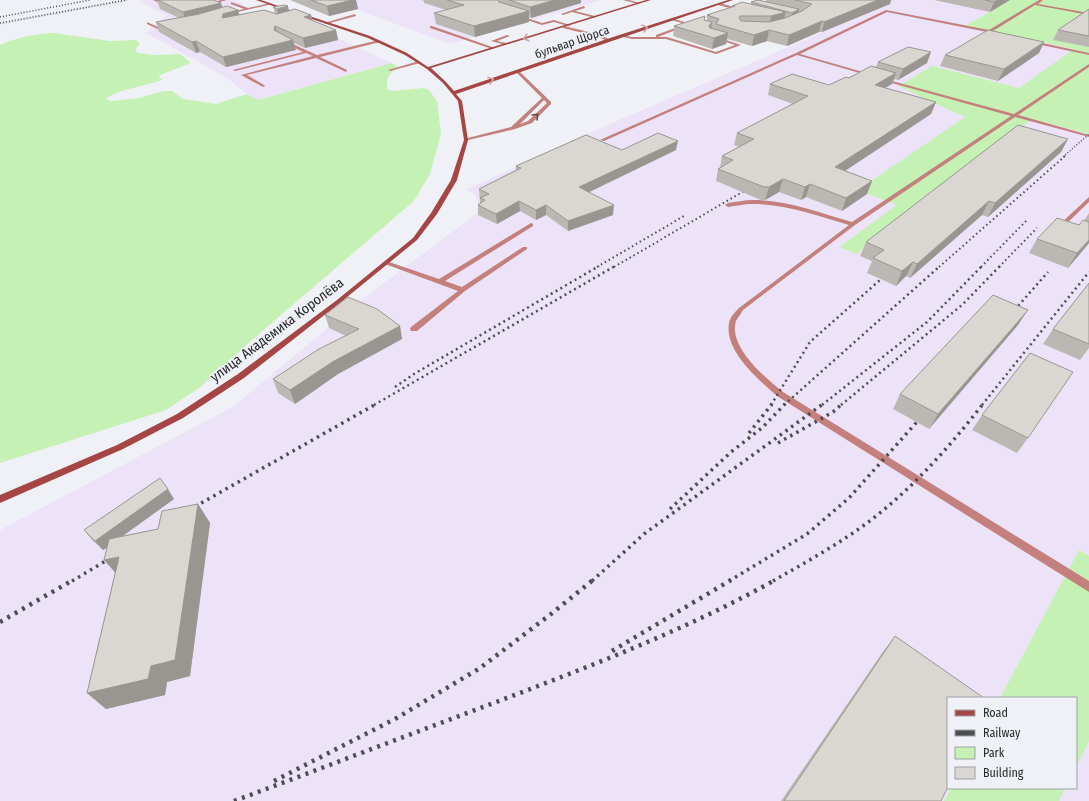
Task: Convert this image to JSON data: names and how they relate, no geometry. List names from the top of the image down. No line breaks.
{"streets":{"main road":["бульвар Щорса","улица Академика Королёва"]},"crossings":[["бульвар Щорса","улица Академика Королёва"]],"legend":["Road","Railway","Park","Building"]}
